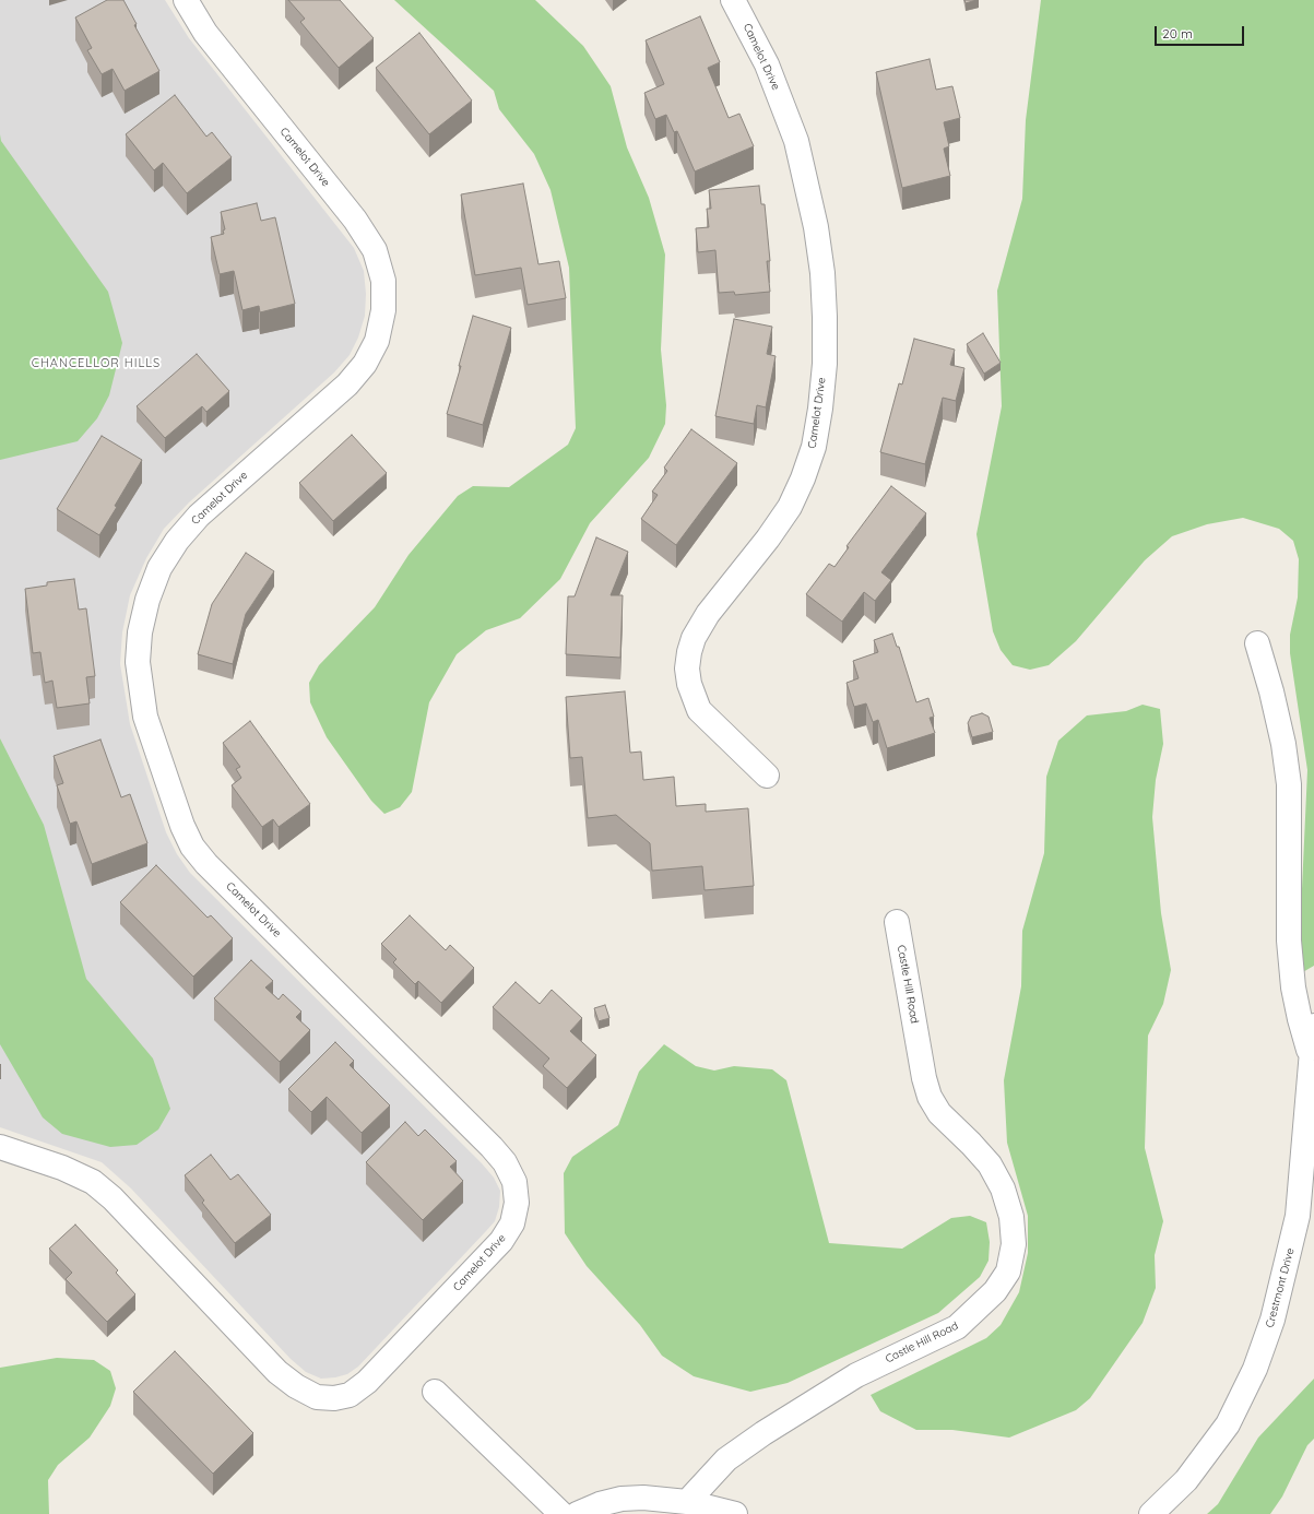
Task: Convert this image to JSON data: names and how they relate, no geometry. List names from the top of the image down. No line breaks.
{"streets":{"street":["Camelot Drive","Castle Hill Road","Crestmont Drive"]},"districts":["CHANCELLOR HILLS"],"scale_bar":"20 m"}
